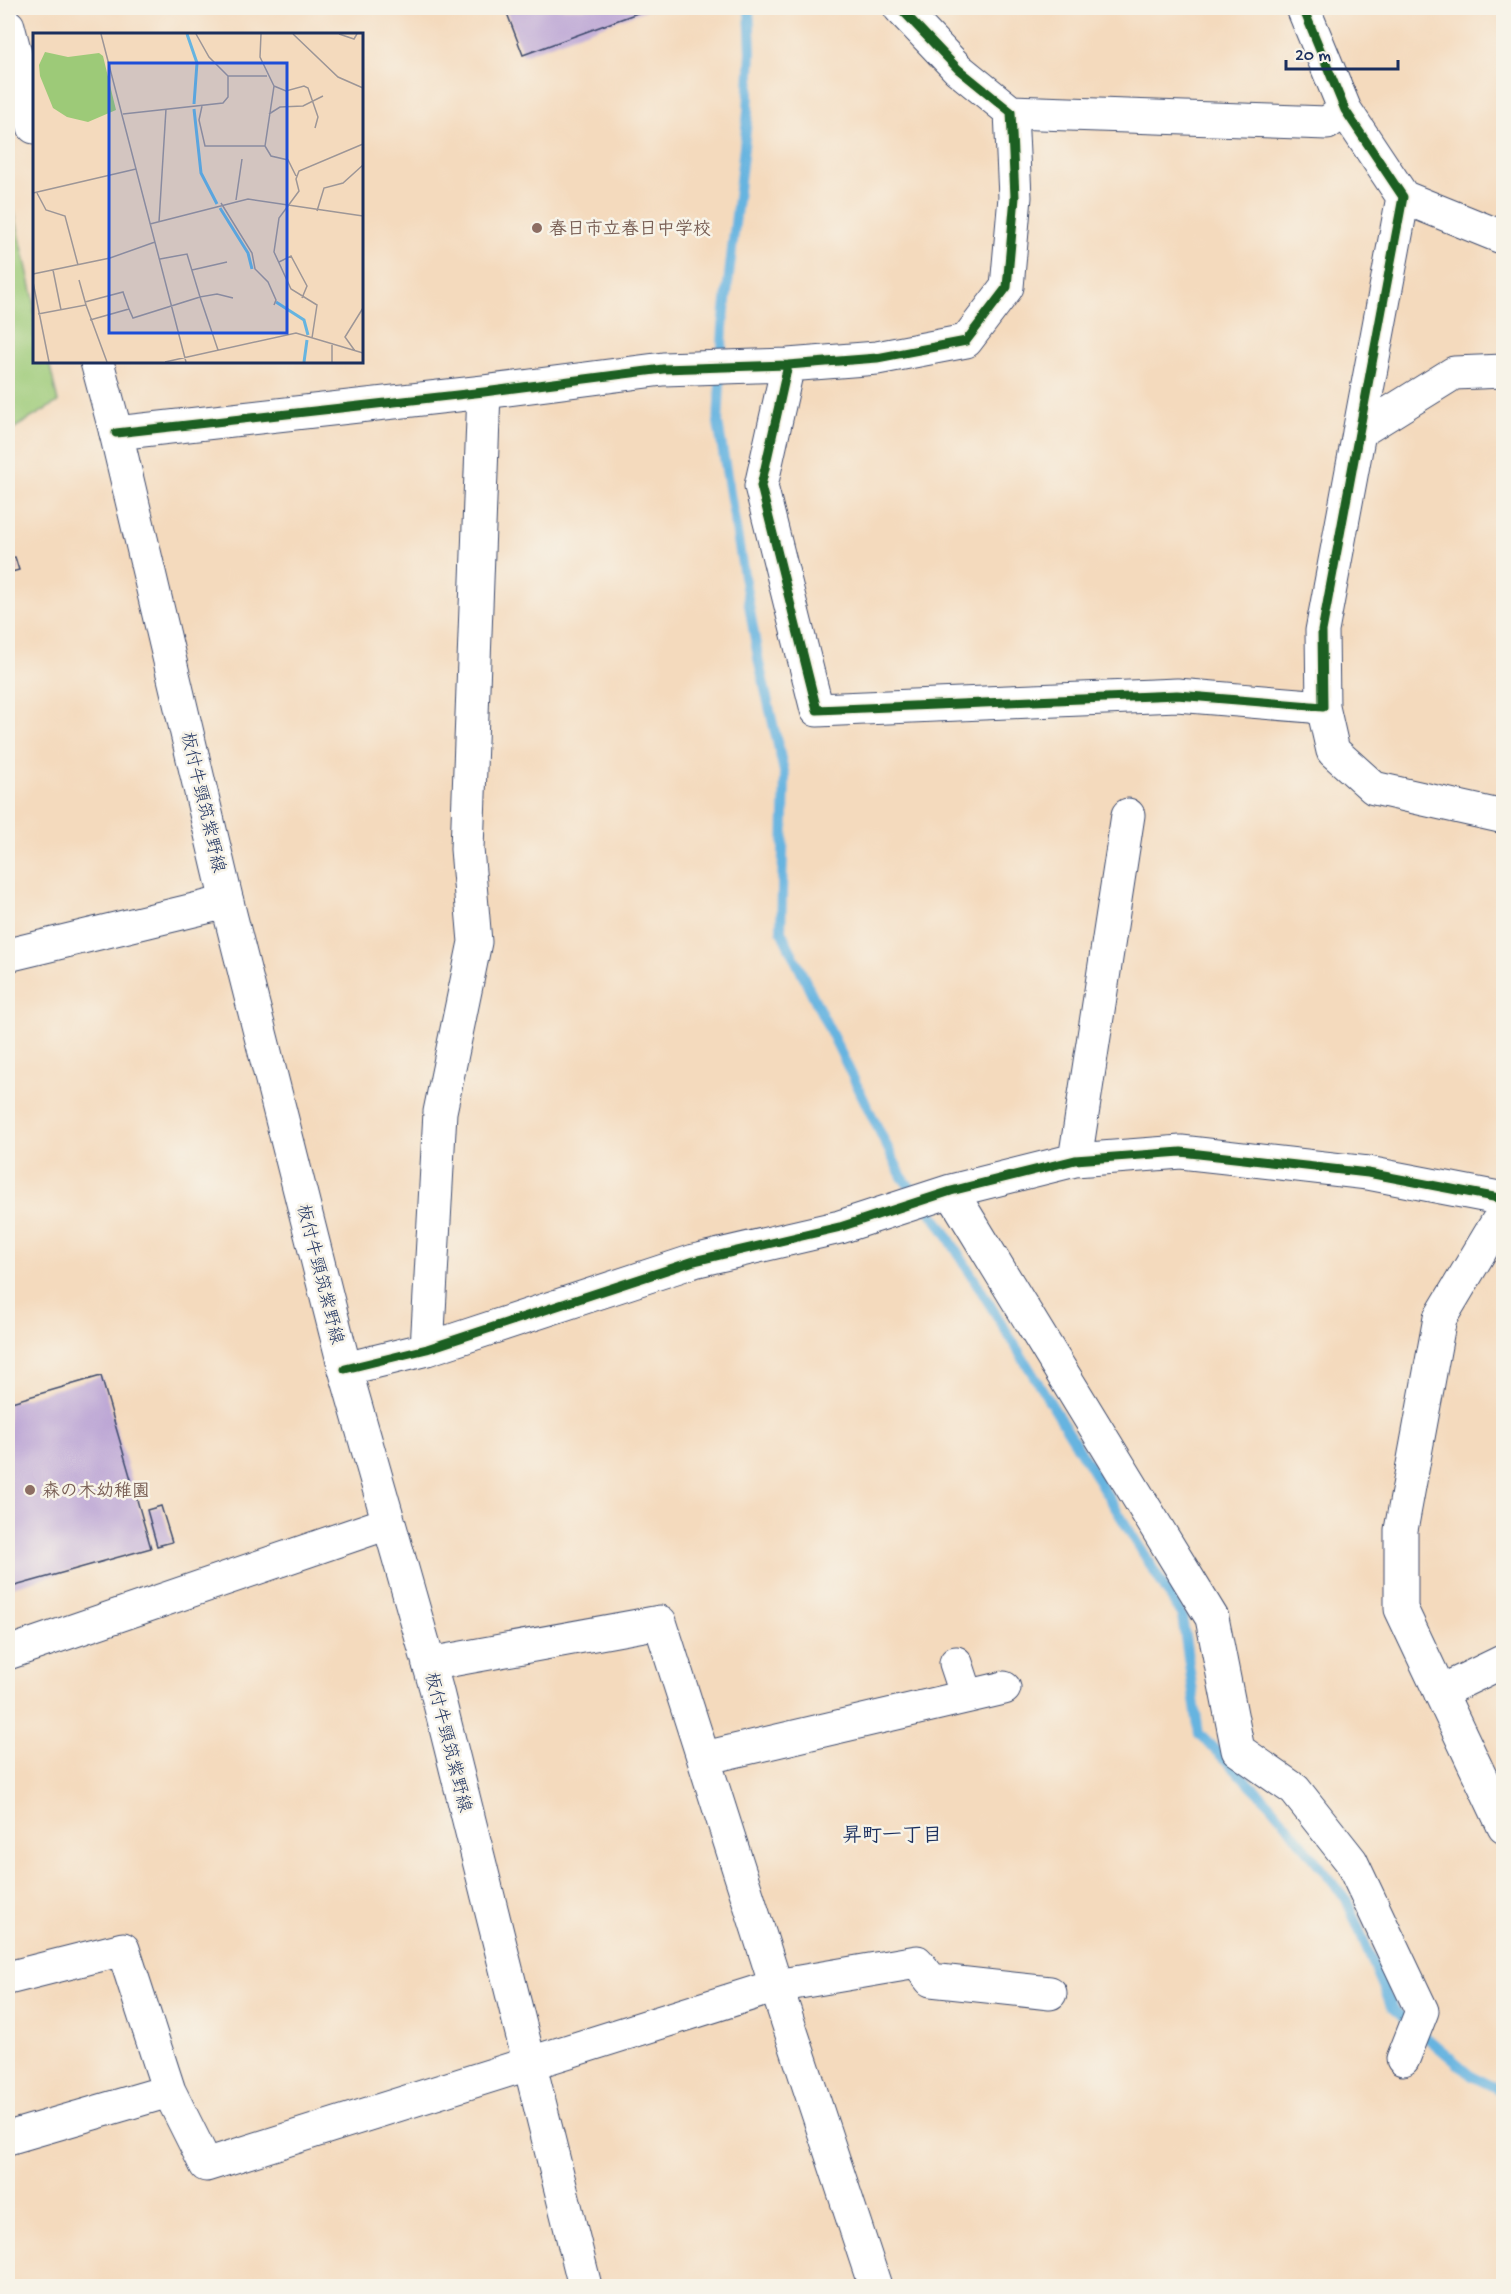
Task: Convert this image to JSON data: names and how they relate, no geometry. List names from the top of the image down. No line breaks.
{"streets":{"street":["板付牛頸筑紫野線"]},"districts":["昇町一丁目"],"places":["春日市立春日中学校","森の木幼稚園"],"scale_bar":"20 m"}
